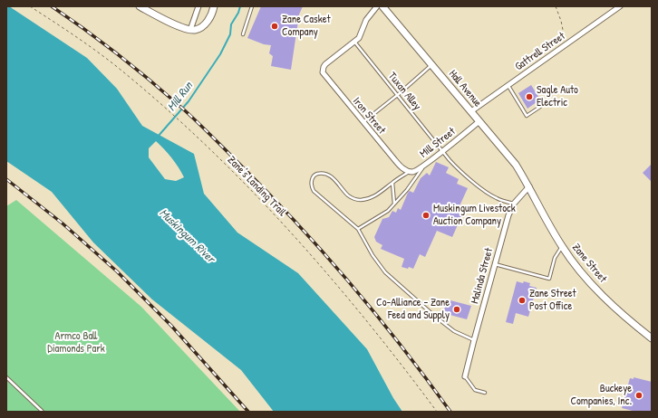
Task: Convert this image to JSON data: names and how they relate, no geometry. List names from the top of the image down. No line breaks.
{"streets":{"main road":["Hall Avenue","Zane Street"],"street":["Gattrell Street","Iron Street","Mill Street","Malinda Street"],"lane":["Tuxan Alley"],"path":["Zane's Landing Trail"]},"crossings":[["Gattrell Street","Hall Avenue"],["Hall Avenue","Mill Street"],["Hall Avenue","Zane Street"],["Hall Avenue","Malinda Street"],["Tuxan Alley","Iron Street"],["Tuxan Alley","Mill Street"],["Tuxan Alley","Malinda Street"],["Iron Street","Mill Street"],["Zane Street","Malinda Street"]],"water":["Mill Run","Muskingum River"],"parks":["Armco Ball Diamonds Park"],"places":["Zane Casket Company","Sagle Auto Electric","Muskingum Livestock Auction Company","Zane Street Post Office","Co-Alliance - Zane Feed and Supply","Buckeye Companies, Inc."]}
